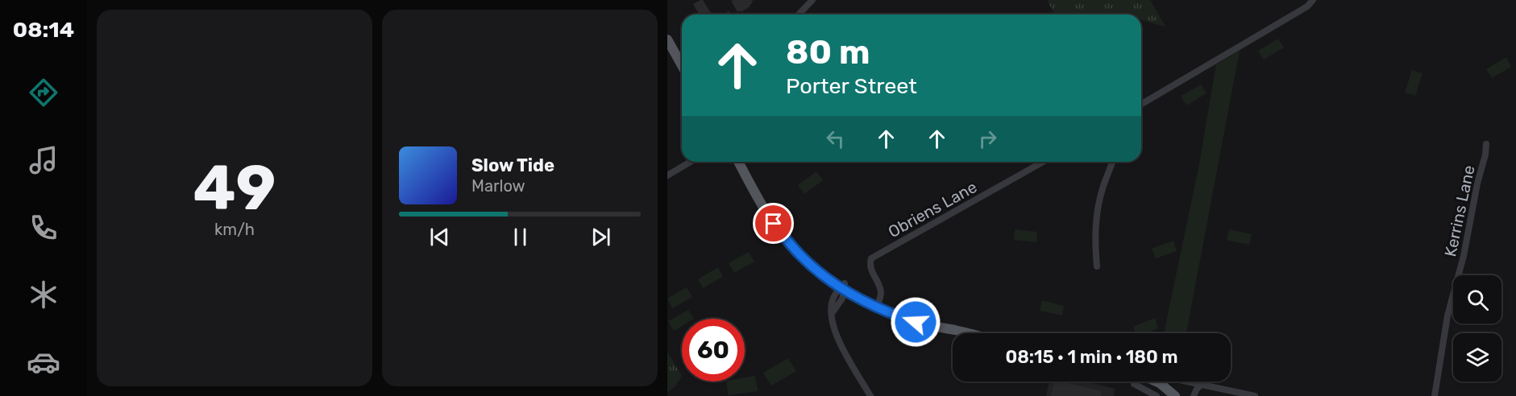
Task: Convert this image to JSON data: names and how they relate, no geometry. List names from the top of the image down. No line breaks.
{"streets":{"street":["Obriens Lane","Kerrins Lane"]},"page":{"tabs":"08:14","tile":["49","km/h"],"turn":["80 m","Porter Street"],"song":["Slow Tide","Marlow"],"limit":"60","trip":"08:15 · 1 min · 180 m"}}
